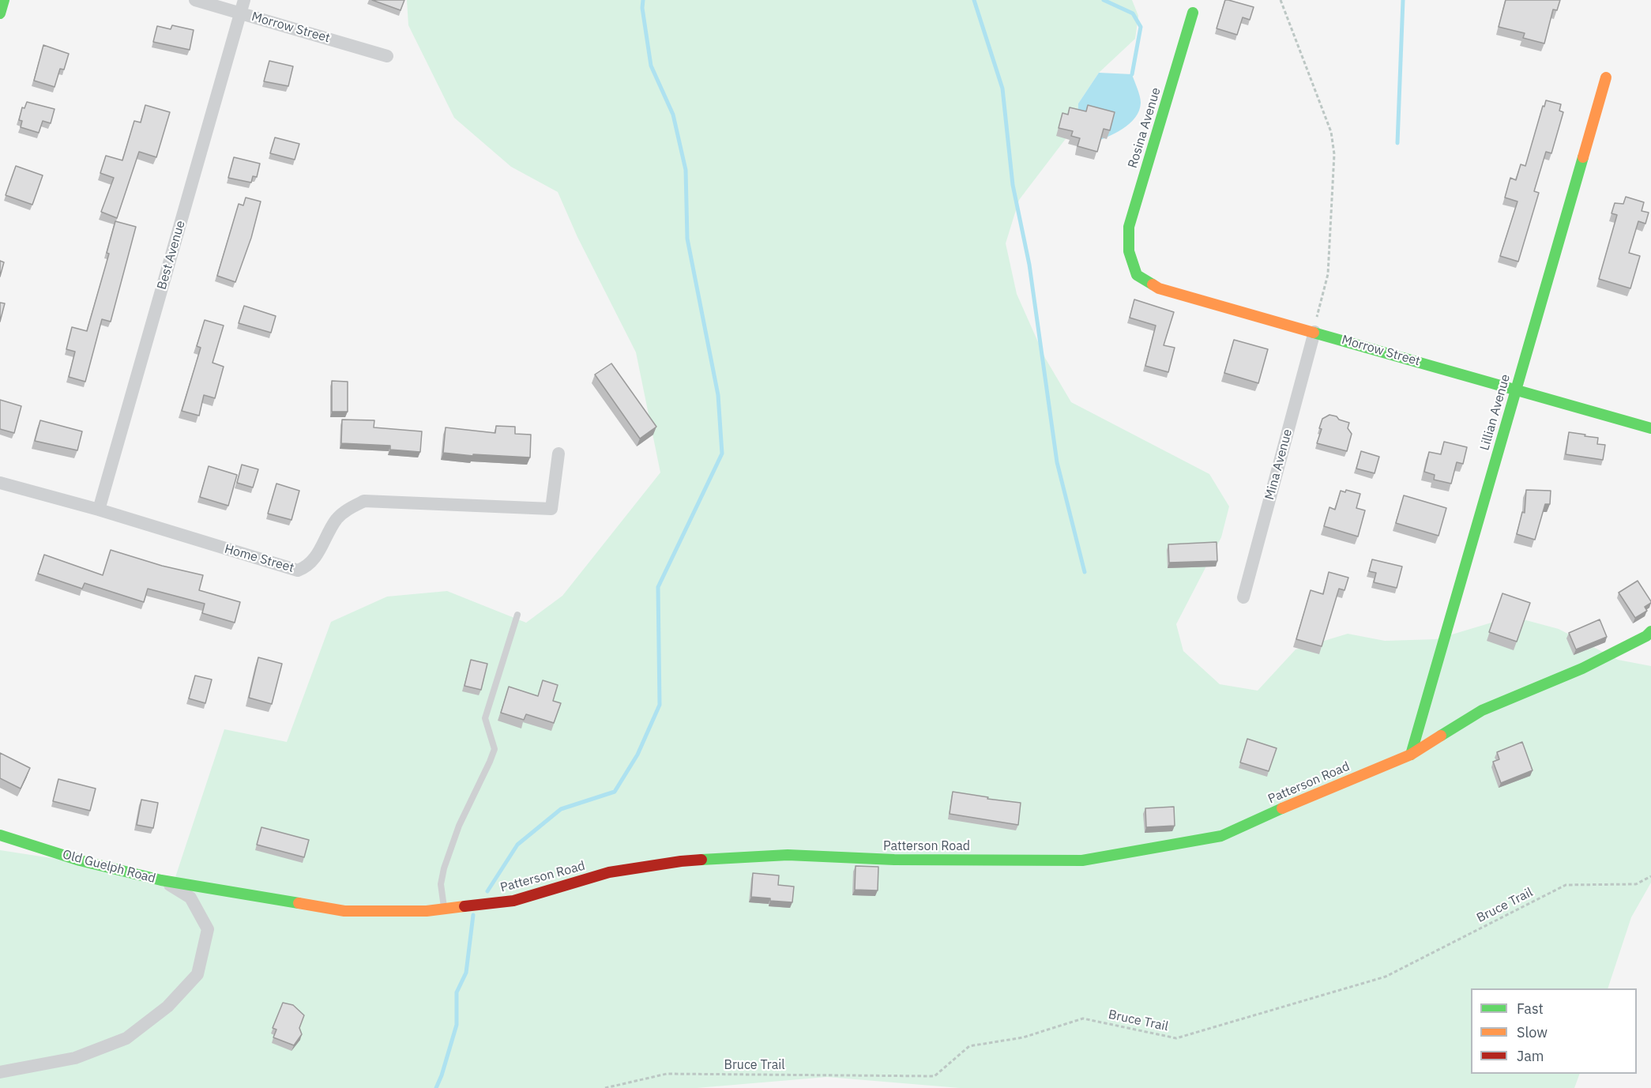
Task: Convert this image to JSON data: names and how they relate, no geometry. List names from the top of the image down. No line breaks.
{"streets":{"street":["Morrow Street","Rosina Avenue","Best Avenue","Lillian Avenue","Mina Avenue","Home Street","Patterson Road","Old Guelph Road"],"path":["Bruce Trail"]},"crossings":[["Morrow Street","Rosina Avenue"],["Morrow Street","Best Avenue"],["Morrow Street","Lillian Avenue"],["Morrow Street","Mina Avenue"],["Best Avenue","Home Street"],["Lillian Avenue","Patterson Road"],["Patterson Road","Old Guelph Road"]],"legend":["Fast","Slow","Jam"]}
